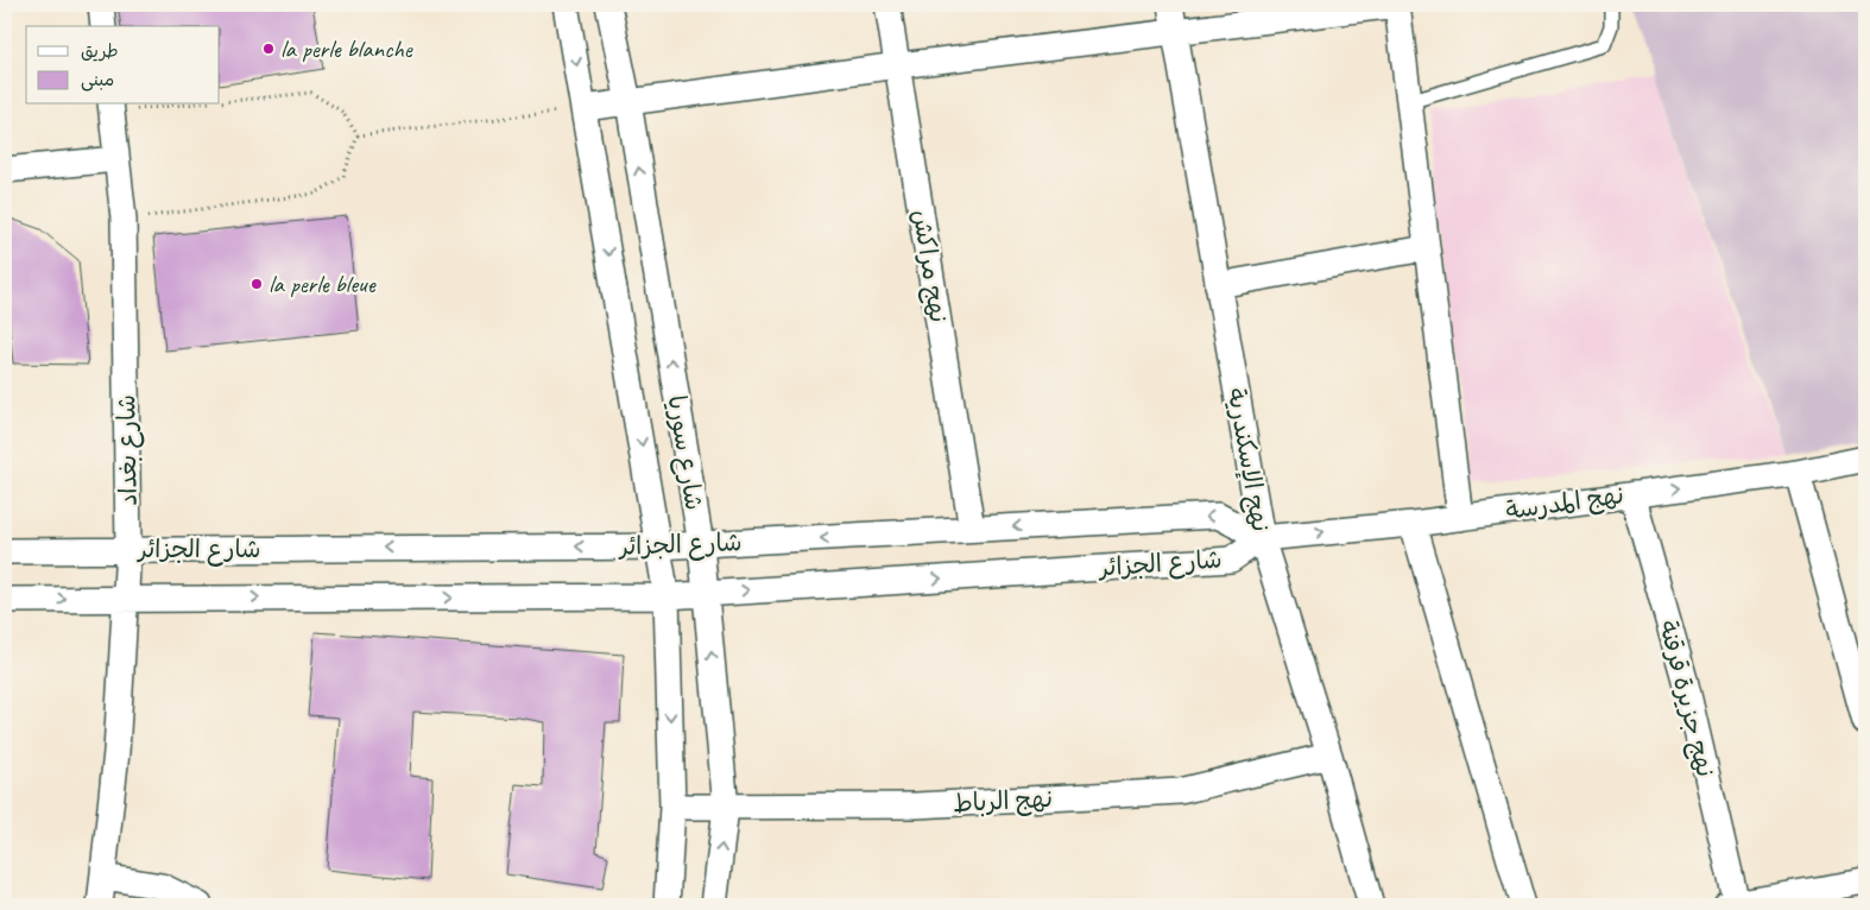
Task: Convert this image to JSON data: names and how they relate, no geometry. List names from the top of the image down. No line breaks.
{"streets":{"street":["نهج مراكش","شارع بغداد","شارع سوريا","نهج الإسكندرية","نهج المدرسة","شارع الجزائر","نهج جزيرة قرقنة","نهج الرباط"]},"crossings":[["نهج مراكش","شارع الجزائر"],["شارع بغداد","شارع الجزائر"],["شارع سوريا","شارع الجزائر"],["شارع سوريا","نهج الرباط"],["نهج الإسكندرية","نهج المدرسة"],["نهج الإسكندرية","شارع الجزائر"],["نهج الإسكندرية","نهج الرباط"],["نهج المدرسة","شارع الجزائر"],["نهج المدرسة","نهج جزيرة قرقنة"]],"one_way":["نهج المدرسة"],"places":["la perle blanche","la perle bleue"],"legend":["طريق","مبنى"]}
